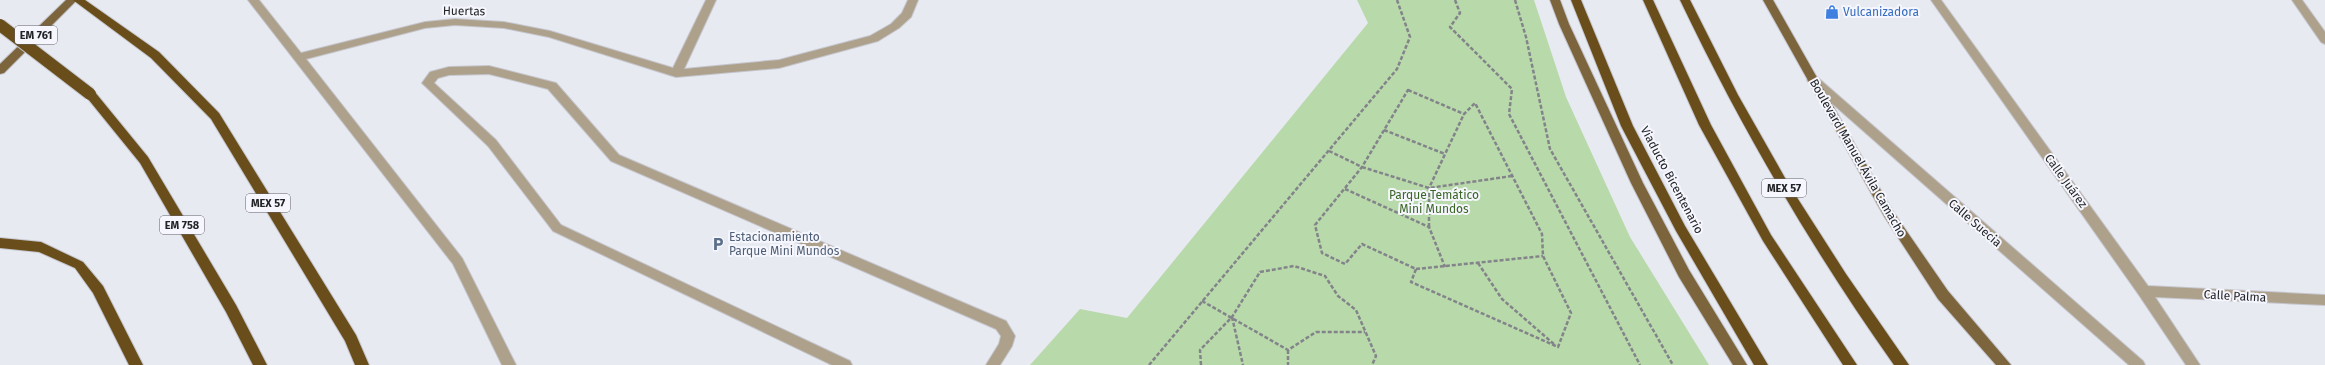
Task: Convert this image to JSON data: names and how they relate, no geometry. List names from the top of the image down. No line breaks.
{"streets":{"highway":["Viaducto Bicentenario","MEX 57","EM 758"],"main road":["EM 761","Boulevard Manuel Ávila Camacho"],"street":["Huertas","Calle Juárez","Calle Suecia","Calle Palma"]},"crossings":[["Boulevard Manuel Ávila Camacho","Calle Suecia"],["Calle Juárez","Calle Palma"]],"parks":["Parque Temático Mini Mundos"],"places":{"shop":["Vulcanizadora"],"parking":["Estacionamiento Parque Mini Mundos"]}}
